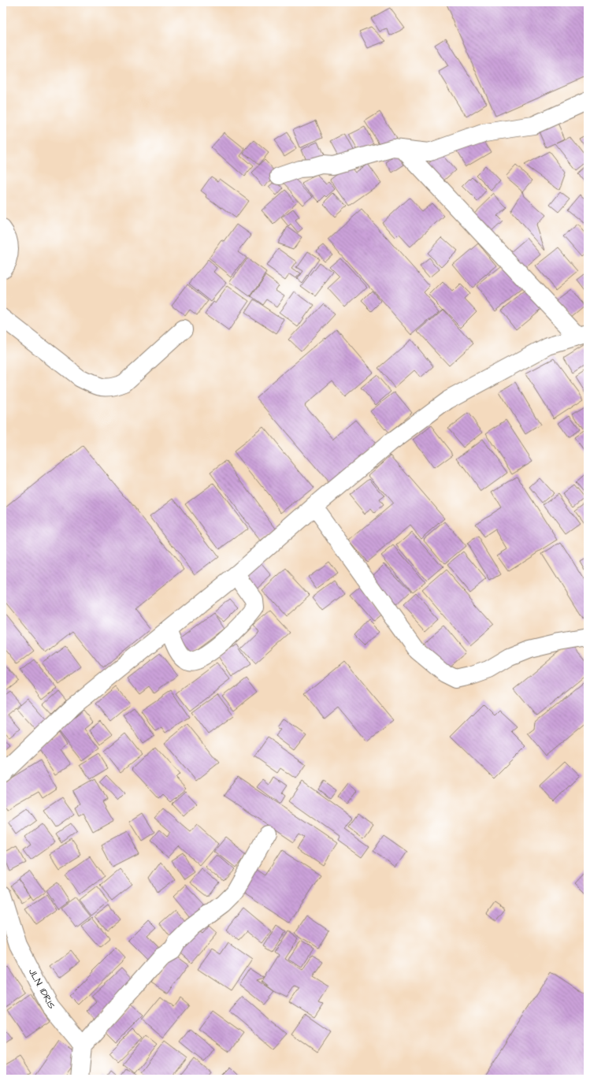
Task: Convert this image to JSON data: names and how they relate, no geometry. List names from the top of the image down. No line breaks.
{"streets":{"street":["JLN. IDRIS"]}}
